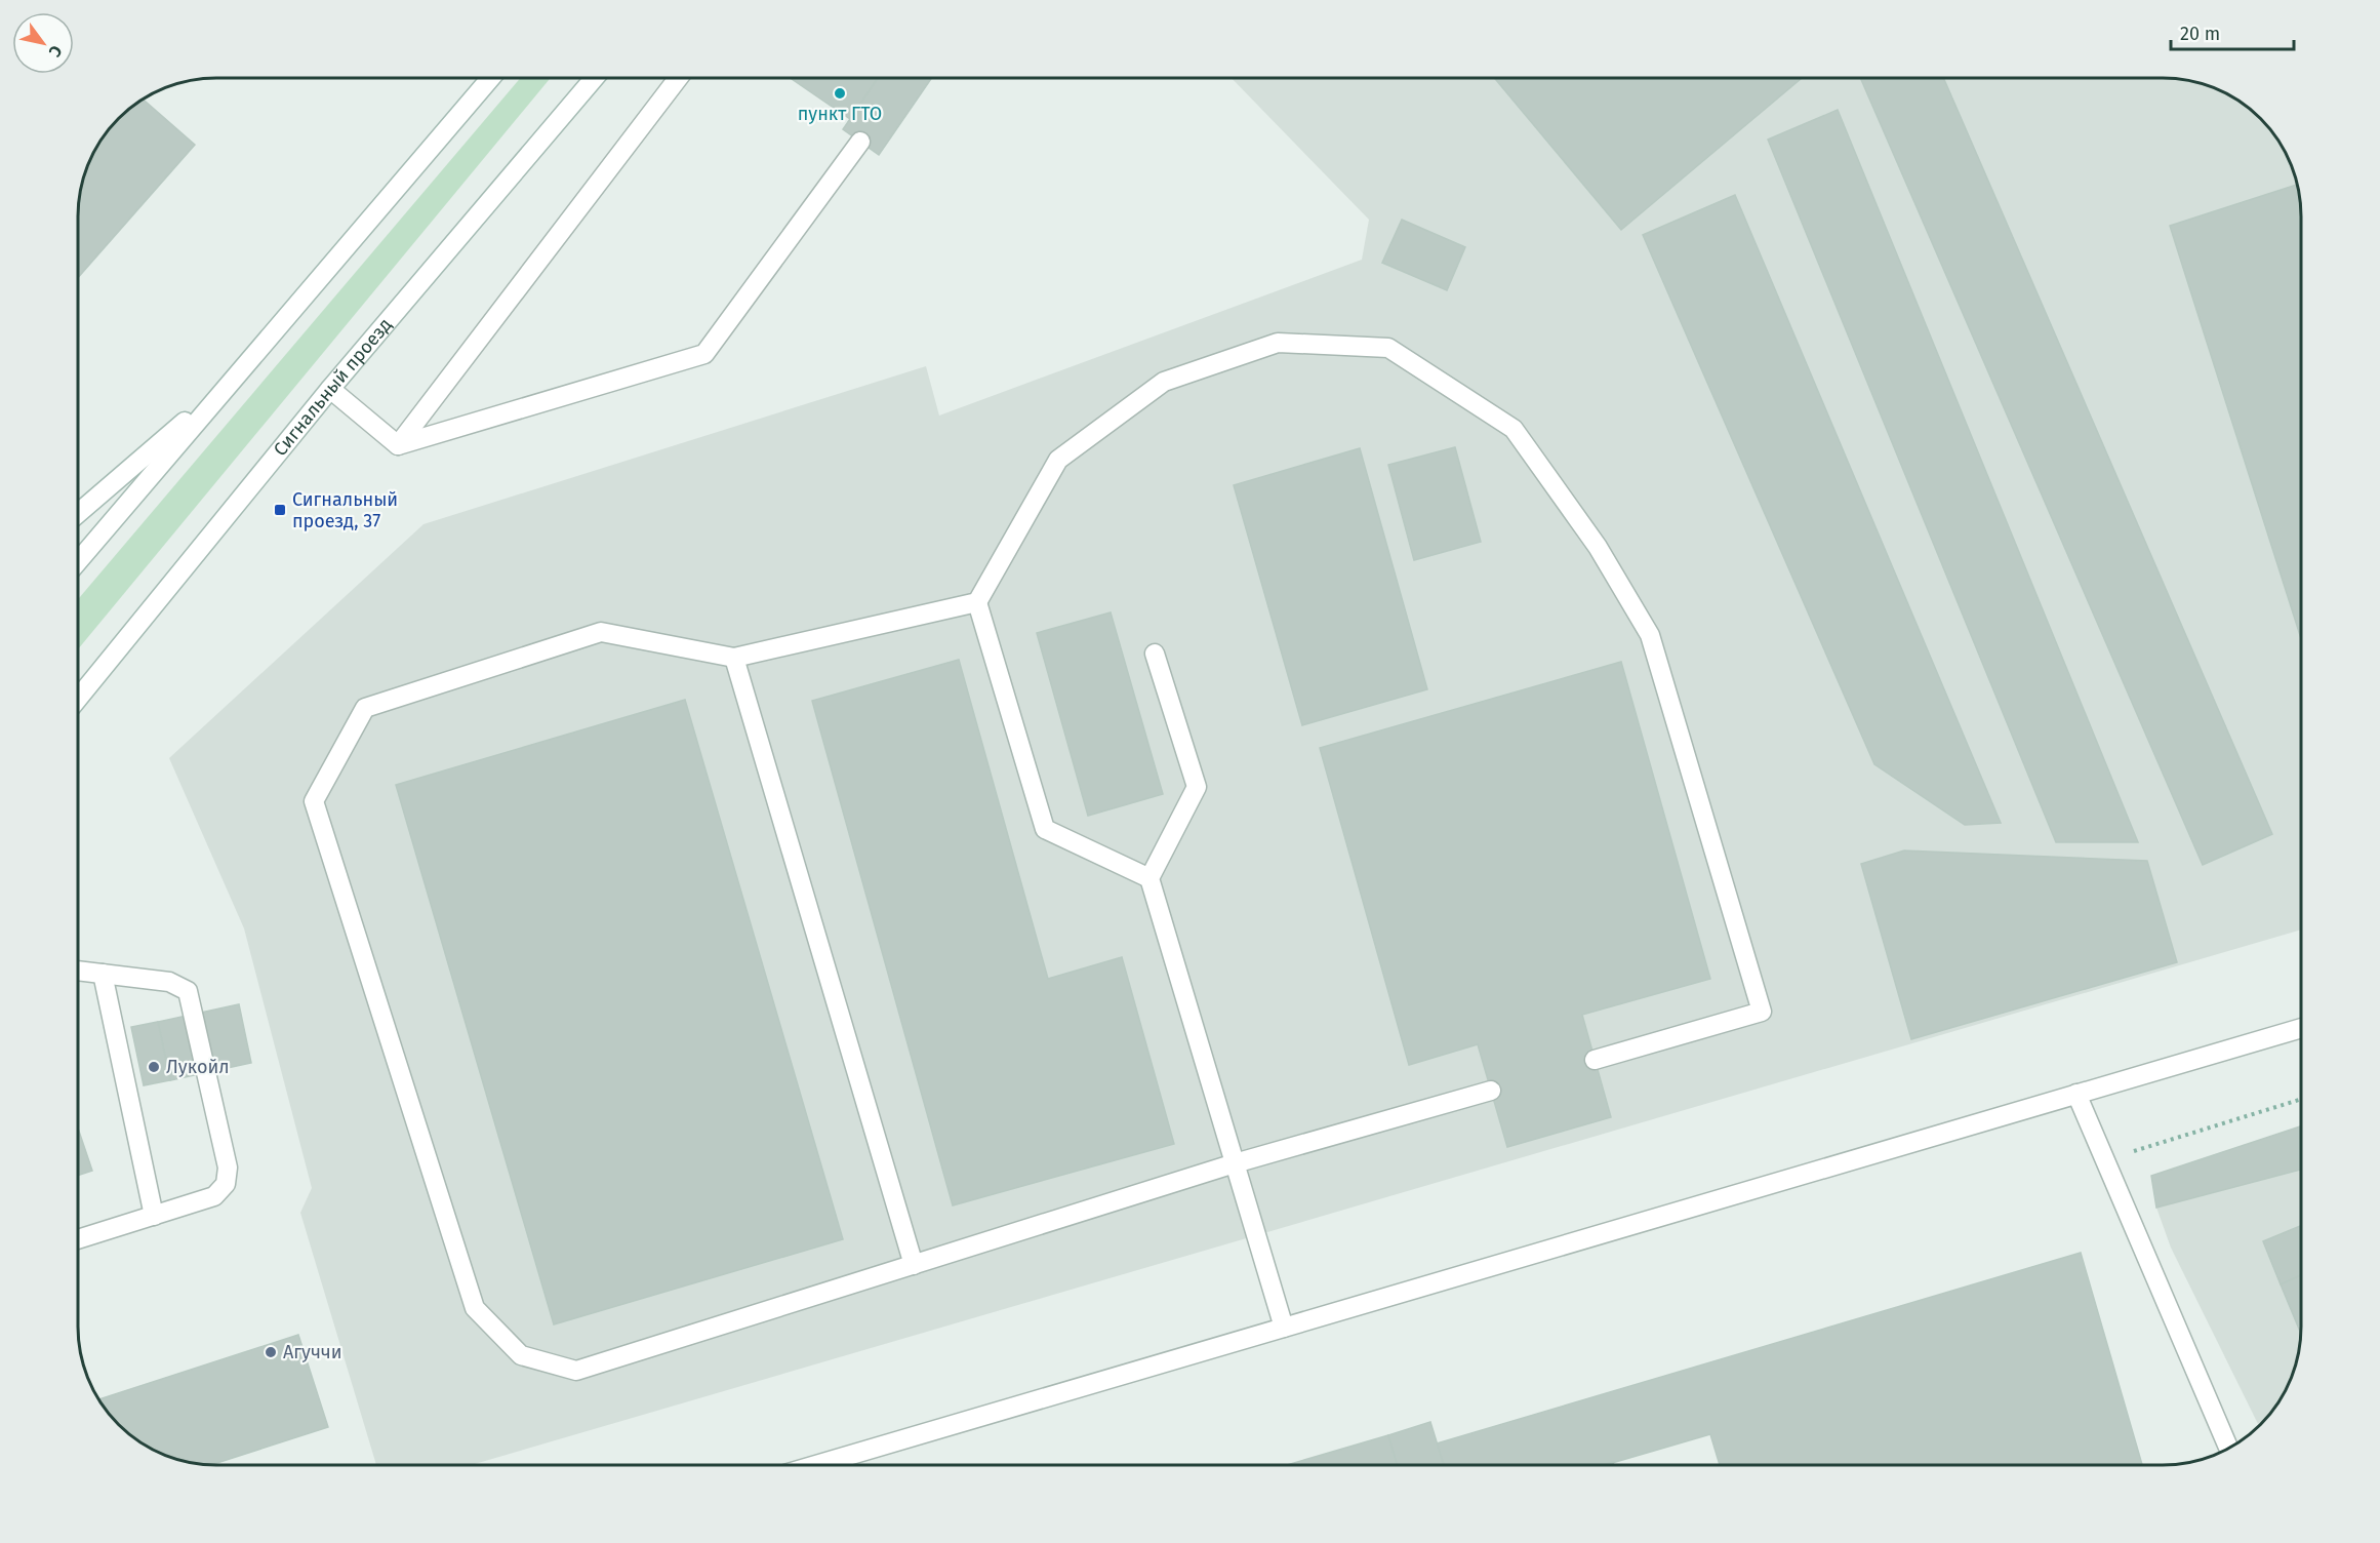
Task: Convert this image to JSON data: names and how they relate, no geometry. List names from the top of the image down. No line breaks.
{"streets":{"main road":["Сигнальный проезд"]},"places":{"other":["пункт ГТО","Лукойл","Агуччи"],"transit":["Сигнальный проезд, 37"]},"scale_bar":"20 m","north":"bottom right"}
